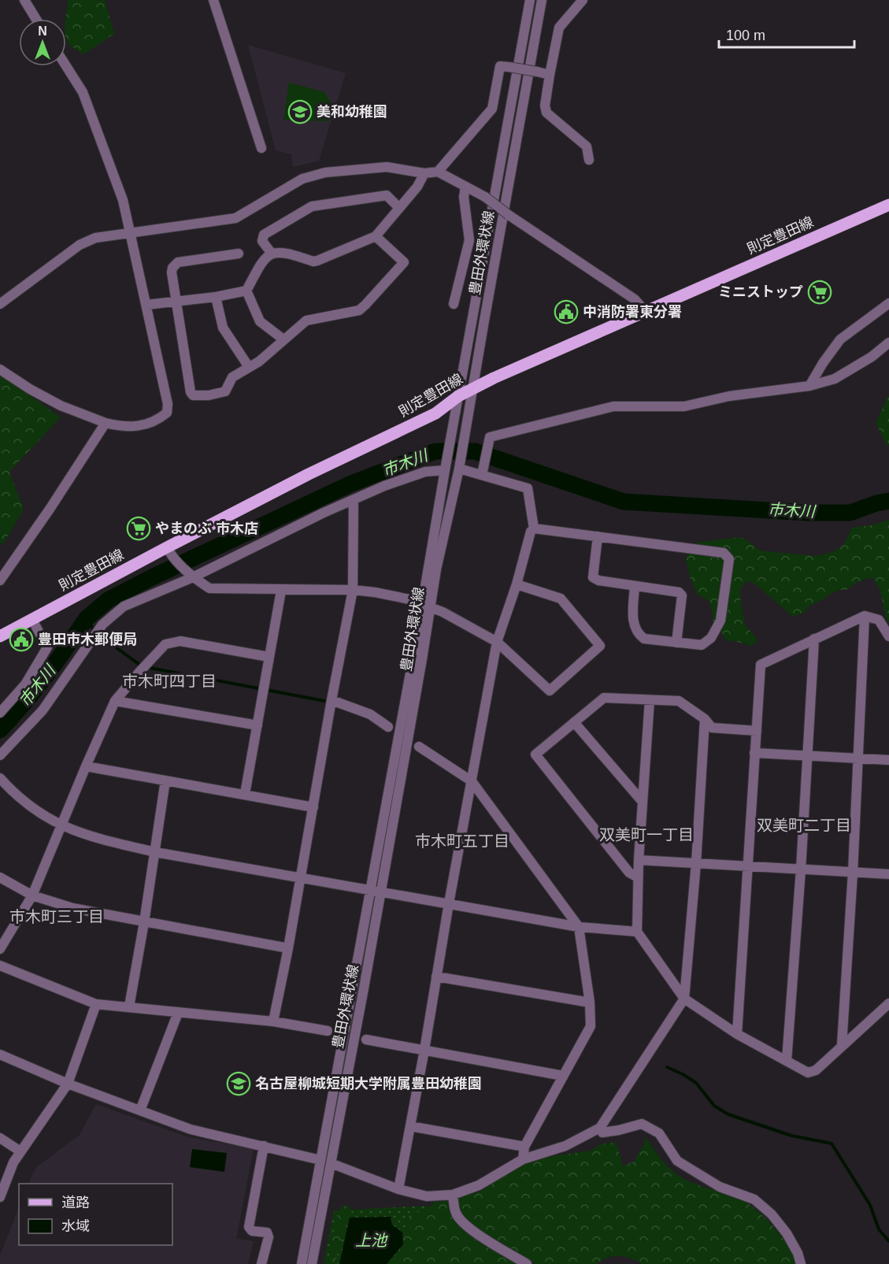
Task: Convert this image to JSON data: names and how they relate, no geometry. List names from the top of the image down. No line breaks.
{"streets":{"main road":["則定豊田線"],"street":["豊田外環状線"]},"crossings":[["則定豊田線","豊田外環状線"]],"districts":["市木町四丁目","双美町二丁目","双美町一丁目","市木町五丁目","市木町三丁目"],"water":["市木川","上池"],"places":{"school or university":["美和幼稚園","名古屋柳城短期大学附属豊田幼稚園"],"supermarket":["ミニストップ","やまのぶ 市木店"],"public building":["中消防署東分署","豊田市木郵便局"]},"legend":["道路","水域"],"scale_bar":"100 m","north":"top"}
